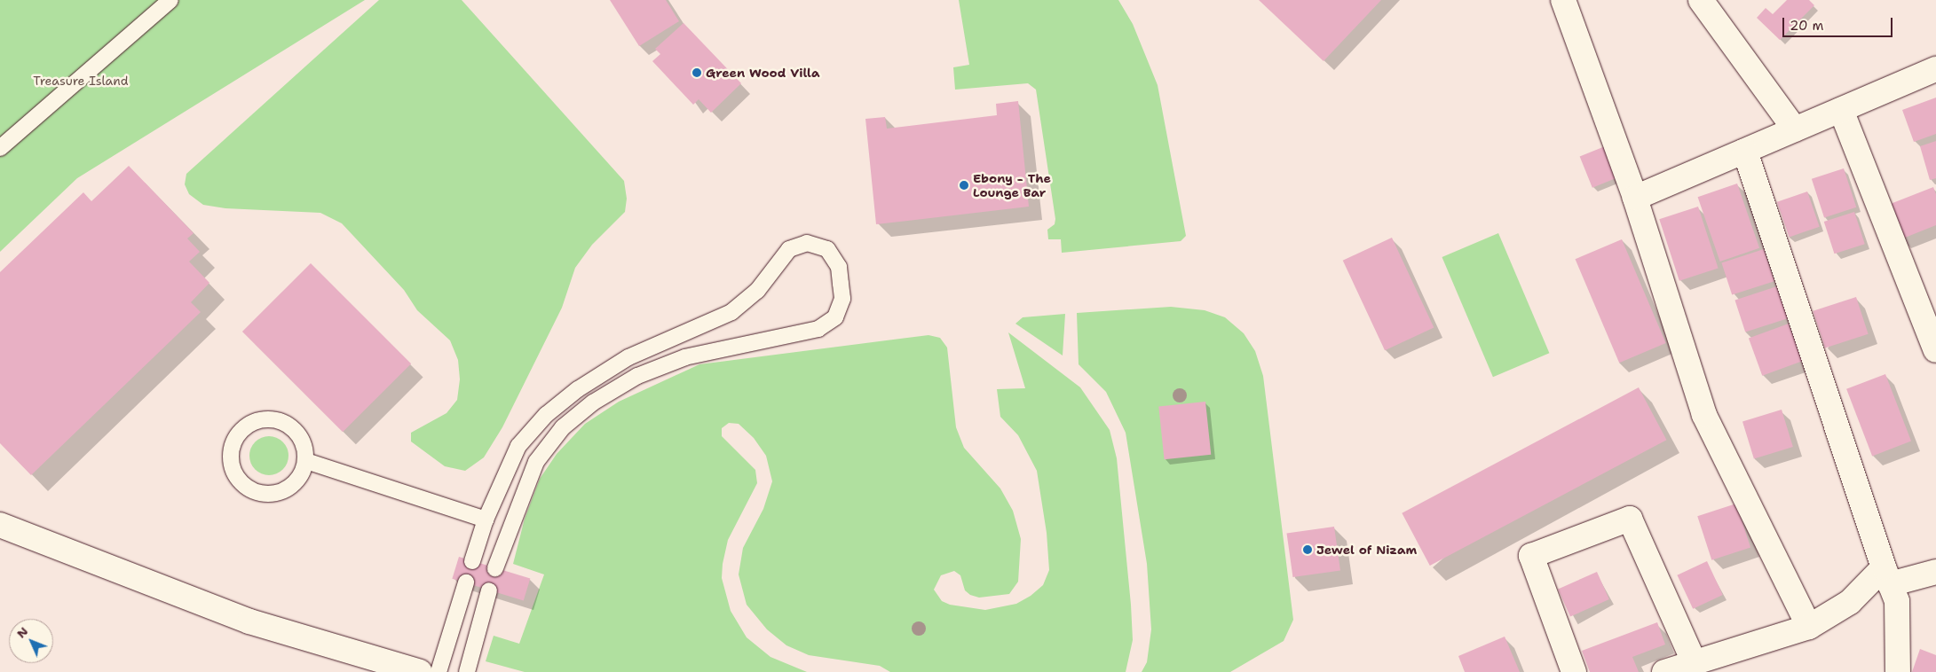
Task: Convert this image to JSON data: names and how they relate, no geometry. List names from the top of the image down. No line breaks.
{"parks":["Treasure Island"],"places":["Green Wood Villa","Ebony - The Lounge Bar","Jewel of Nizam"],"scale_bar":"20 m","north":"top left"}
